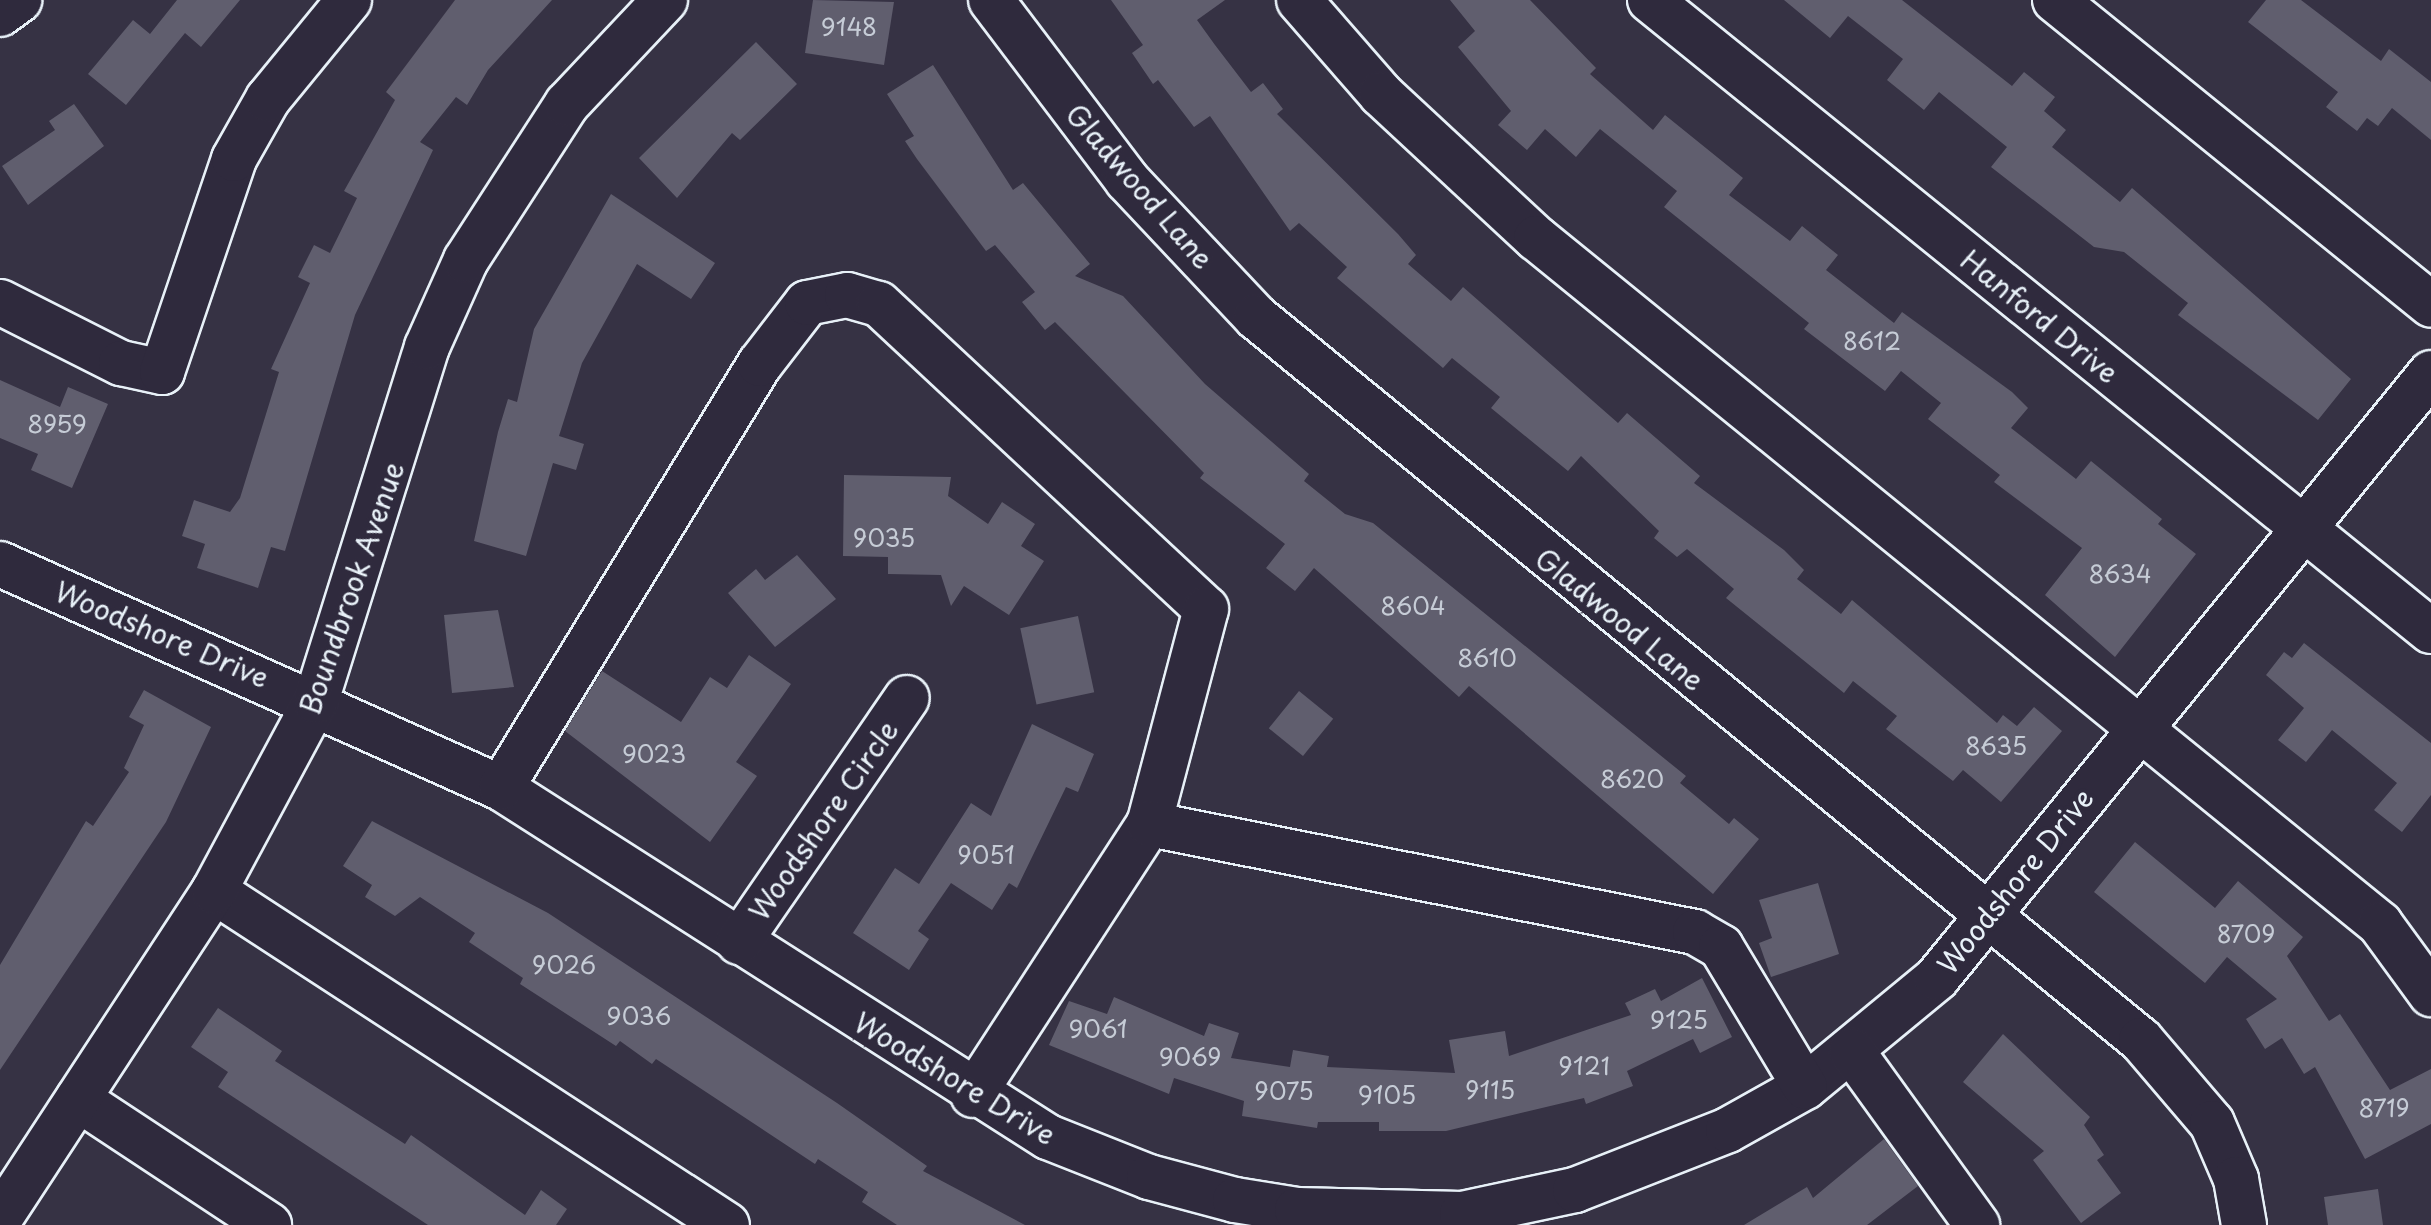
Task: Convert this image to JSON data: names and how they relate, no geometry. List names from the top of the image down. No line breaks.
{"streets":{"street":["Gladwood Lane","Hanford Drive","Boundbrook Avenue","Woodshore Drive","Woodshore Circle"]},"crossings":[["Gladwood Lane","Woodshore Drive"],["Hanford Drive","Woodshore Drive"],["Boundbrook Avenue","Woodshore Drive"],["Woodshore Drive","Woodshore Circle"]],"house_numbers":["9148","8612","8959","9035","8634","8604","8610","8635","9023","8620","9051","8709","9026","9036","9125","9061","9069","9121","9115","9075","9105","8719"]}
